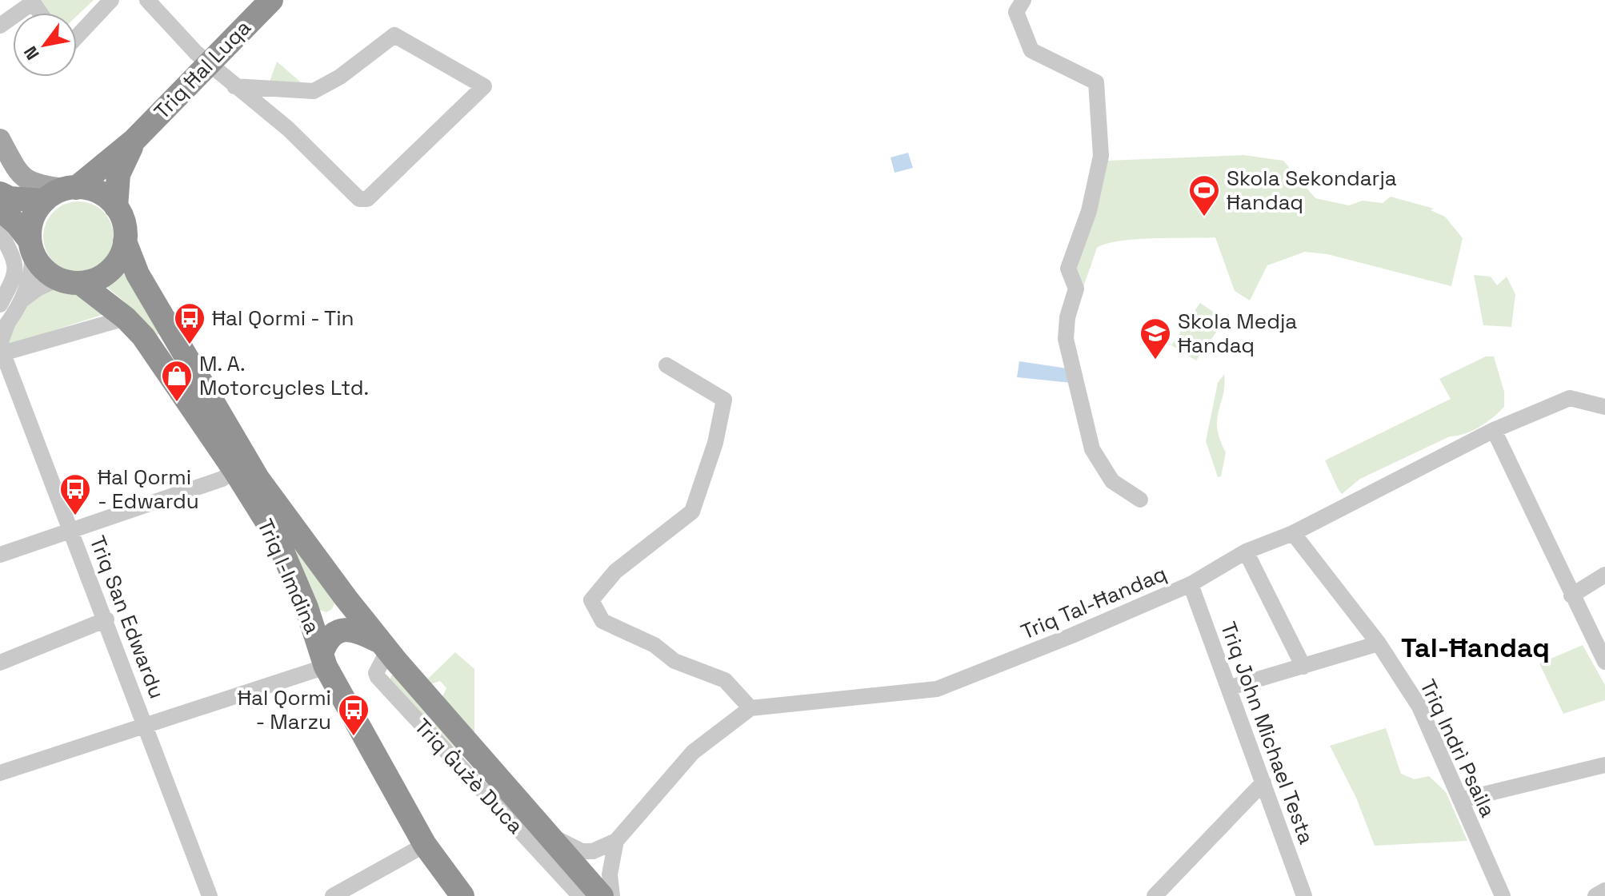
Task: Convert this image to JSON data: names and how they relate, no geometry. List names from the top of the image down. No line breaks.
{"streets":{"highway":["Triq Ħal Luqa","Triq l-Imdina","Triq Ġużè Duca"],"street":["Triq Tal-Ħandaq","Triq San Edwardu","Triq John Michael Testa","Triq Indrì Psaila"]},"crossings":[["Triq Ħal Luqa","Triq l-Imdina"],["Triq Ħal Luqa","Triq Ġużè Duca"],["Triq l-Imdina","Triq Ġużè Duca"],["Triq Tal-Ħandaq","Triq John Michael Testa"],["Triq Tal-Ħandaq","Triq Indrì Psaila"]],"districts":["Tal-Ħandaq"],"places":{"sports":["Skola Sekondarja Ħandaq"],"bus stop":["Ħal Qormi - Tin","Ħal Qormi - Edwardu","Ħal Qormi - Marzu"],"school or university":["Skola Medja Ħandaq"],"shop":["M. A. Motorcycles Ltd."]},"north":"bottom left"}
